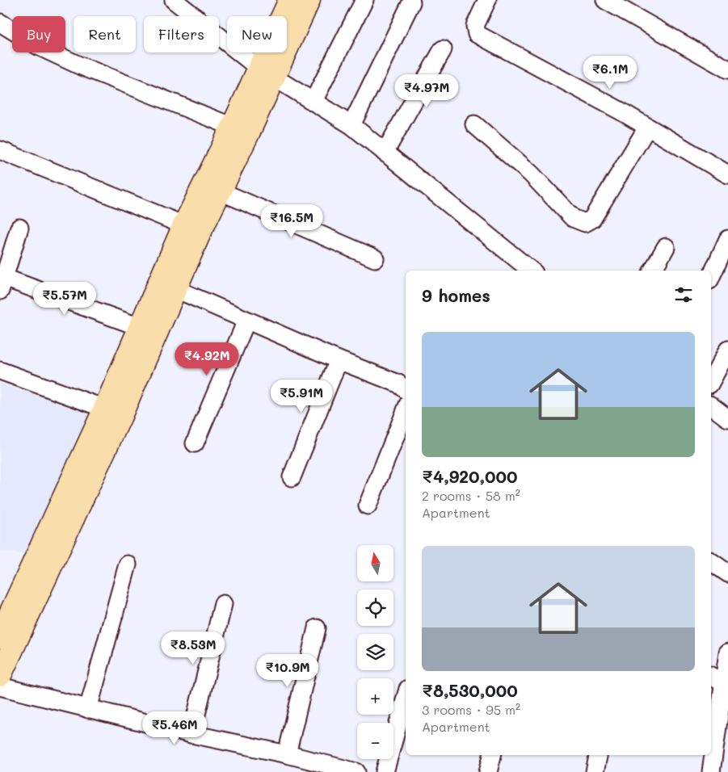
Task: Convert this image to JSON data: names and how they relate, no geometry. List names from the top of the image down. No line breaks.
{"north":"top","page":{"chip":["Buy","Rent","Filters","New"],"price":["₹6.1M","₹4.97M","₹16.5M","₹5.57M","₹4.92M","₹5.91M","₹8.53M","₹10.9M","₹5.46M"],"heading":"9 homes","list":[{"name":"₹4,920,000","note":"2 rooms · 58 m² · Apartment"},{"name":"₹8,530,000","note":"3 rooms · 95 m² · Apartment"}],"map_buttons":["+","−"]}}
